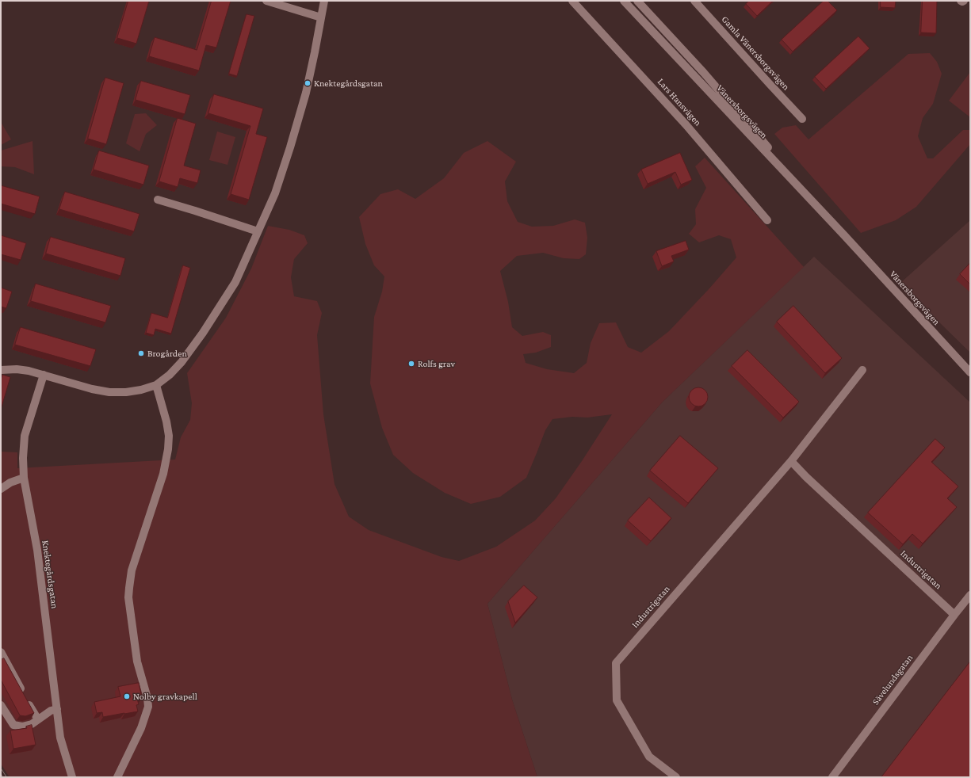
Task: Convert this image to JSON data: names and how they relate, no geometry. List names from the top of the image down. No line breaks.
{"streets":{"street":["Gamla Vänersborgsvägen","Lars Hansvägen","Vänersborgsvägen","Industrigatan","Knektegårdsgatan","Sävelundsgatan"]},"crossings":[["Industrigatan","Sävelundsgatan"]],"places":["Knektegårdsgatan","Brogården","Rolfs grav","Nolby gravkapell"]}
